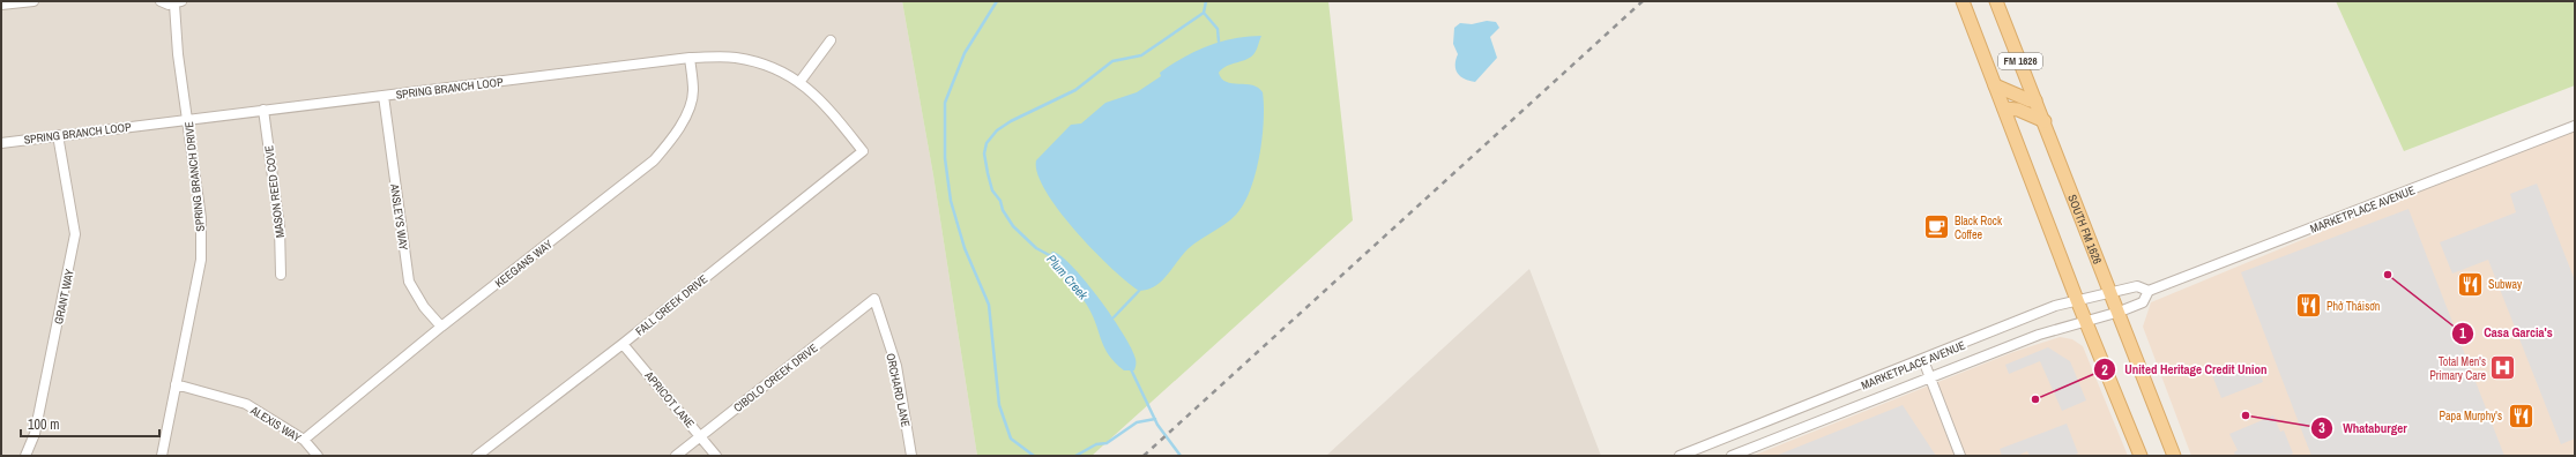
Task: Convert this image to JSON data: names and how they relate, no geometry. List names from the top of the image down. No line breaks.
{"streets":{"main road":["FM 1626","SOUTH FM 1626"],"street":["SPRING BRANCH LOOP","SPRING BRANCH DRIVE","MASON REED COVE","MARKETPLACE AVENUE","ANSLEYS WAY","KEEGANS WAY","GRANT WAY","FALL CREEK DRIVE","CIBOLO CREEK DRIVE","ORCHARD LANE","APRICOT LANE","ALEXIS WAY"]},"crossings":[["FM 1626","MARKETPLACE AVENUE"],["SPRING BRANCH LOOP","SPRING BRANCH DRIVE"],["SPRING BRANCH LOOP","MASON REED COVE"],["SPRING BRANCH LOOP","ANSLEYS WAY"],["SPRING BRANCH LOOP","KEEGANS WAY"],["SPRING BRANCH LOOP","GRANT WAY"],["SPRING BRANCH LOOP","FALL CREEK DRIVE"],["SPRING BRANCH DRIVE","ALEXIS WAY"],["MARKETPLACE AVENUE","SOUTH FM 1626"],["ANSLEYS WAY","KEEGANS WAY"],["KEEGANS WAY","ALEXIS WAY"],["FALL CREEK DRIVE","APRICOT LANE"],["CIBOLO CREEK DRIVE","ORCHARD LANE"],["CIBOLO CREEK DRIVE","APRICOT LANE"]],"water":["Plum Creek"],"places":{"cafe":["Black Rock Coffee"],"other":["Casa Garcia's","United Heritage Credit Union","Whataburger"],"restaurant":["Subway","Phở Tháisơn","Papa Murphy's"],"hospital":["Total Men's Primary Care"]},"scale_bar":"100 m"}
